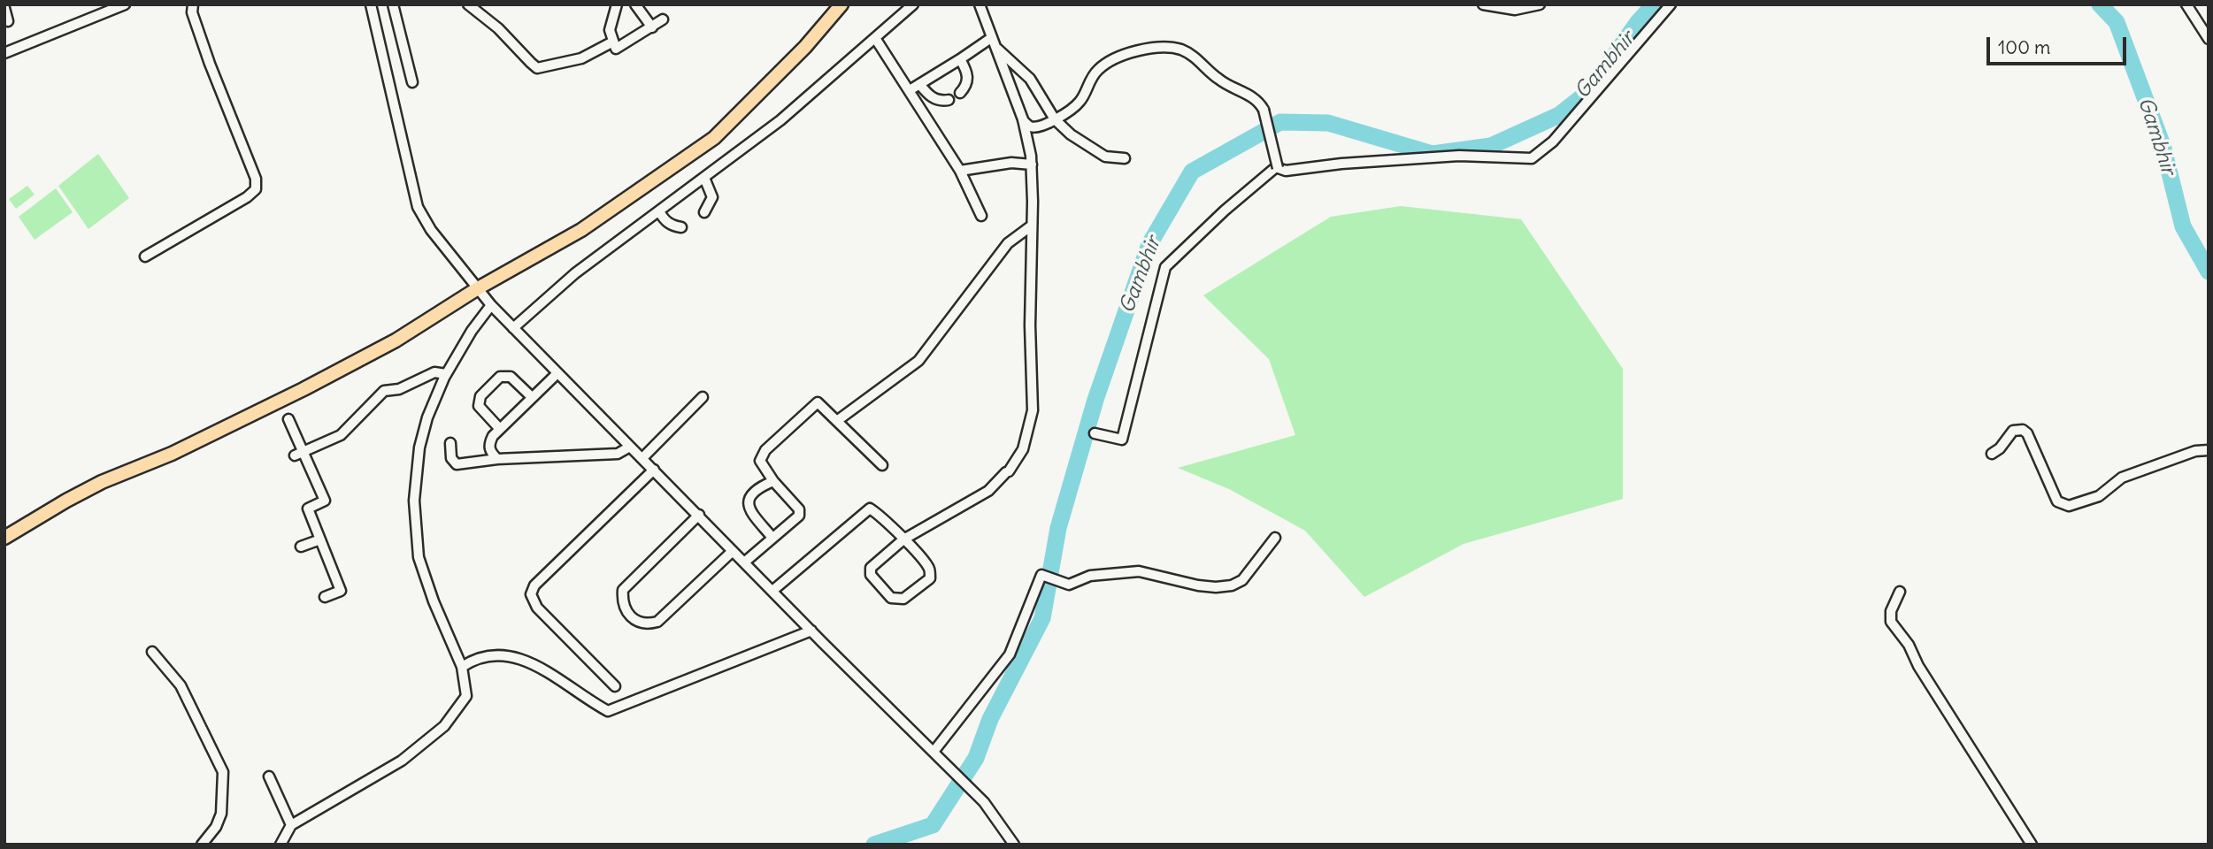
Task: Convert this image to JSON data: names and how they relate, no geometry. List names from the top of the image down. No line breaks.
{"water":["Gambhir"],"scale_bar":"100 m"}
